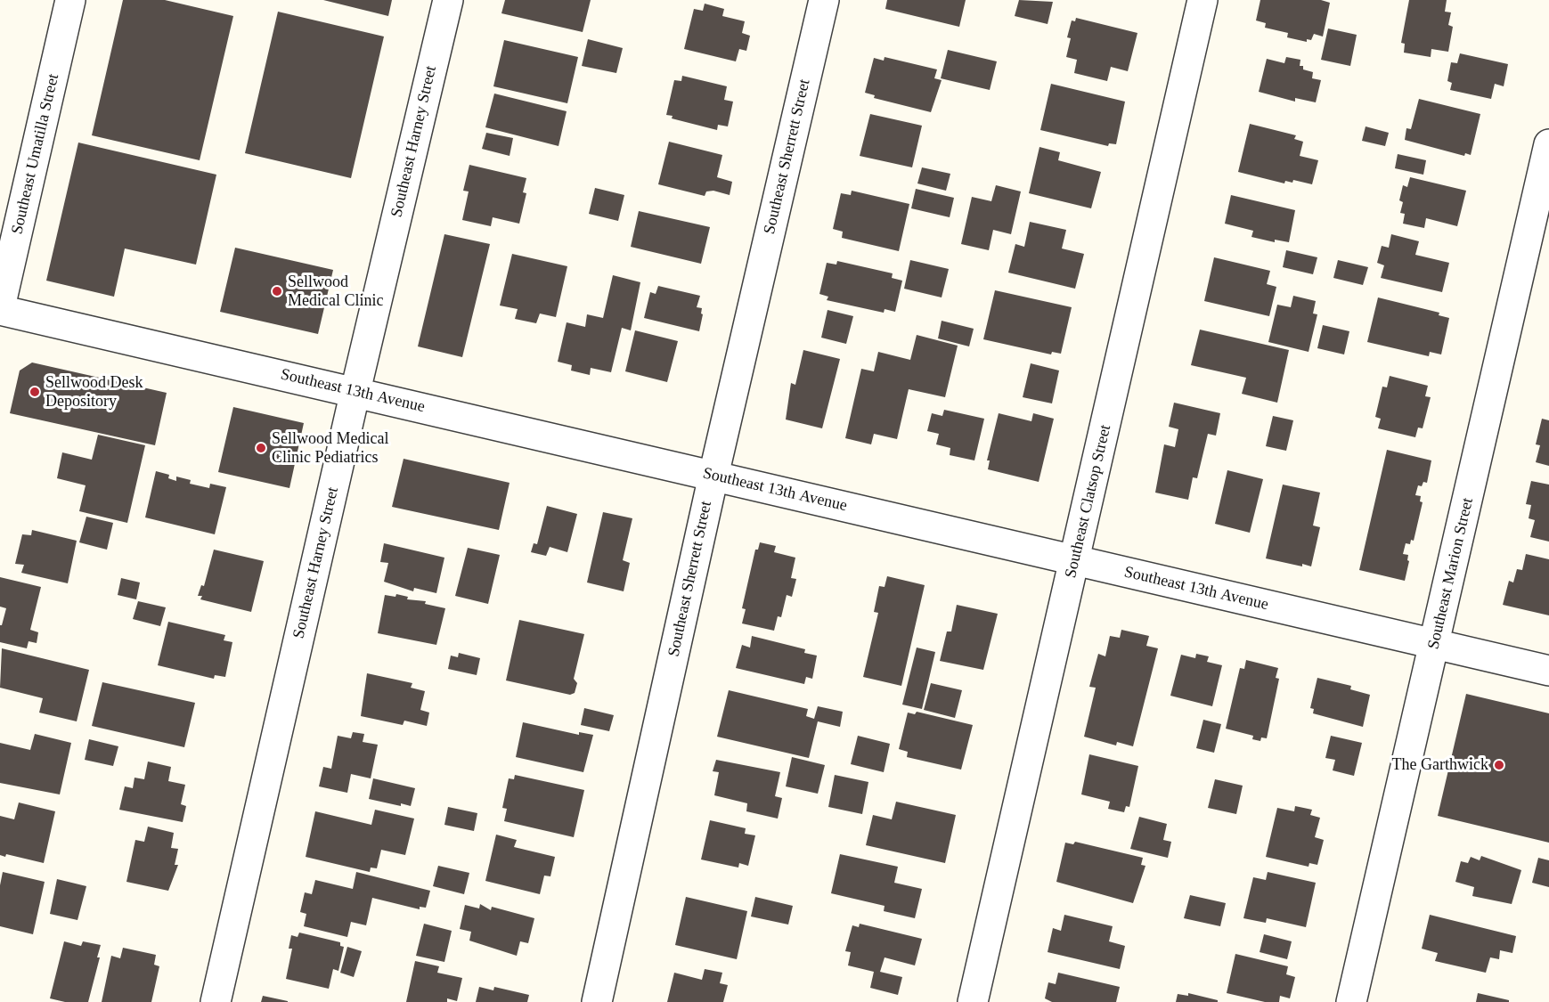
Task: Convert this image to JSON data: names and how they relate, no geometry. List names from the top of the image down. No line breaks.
{"streets":{"street":["Southeast Harney Street","Southeast Umatilla Street","Southeast Sherrett Street","Southeast 13th Avenue","Southeast Clatsop Street","Southeast Marion Street"]},"crossings":[["Southeast Harney Street","Southeast 13th Avenue"],["Southeast Umatilla Street","Southeast 13th Avenue"],["Southeast Sherrett Street","Southeast 13th Avenue"],["Southeast 13th Avenue","Southeast Clatsop Street"],["Southeast 13th Avenue","Southeast Marion Street"]],"places":["Sellwood Medical Clinic","Sellwood Desk Depository","Sellwood Medical Clinic Pediatrics","The Garthwick"]}
